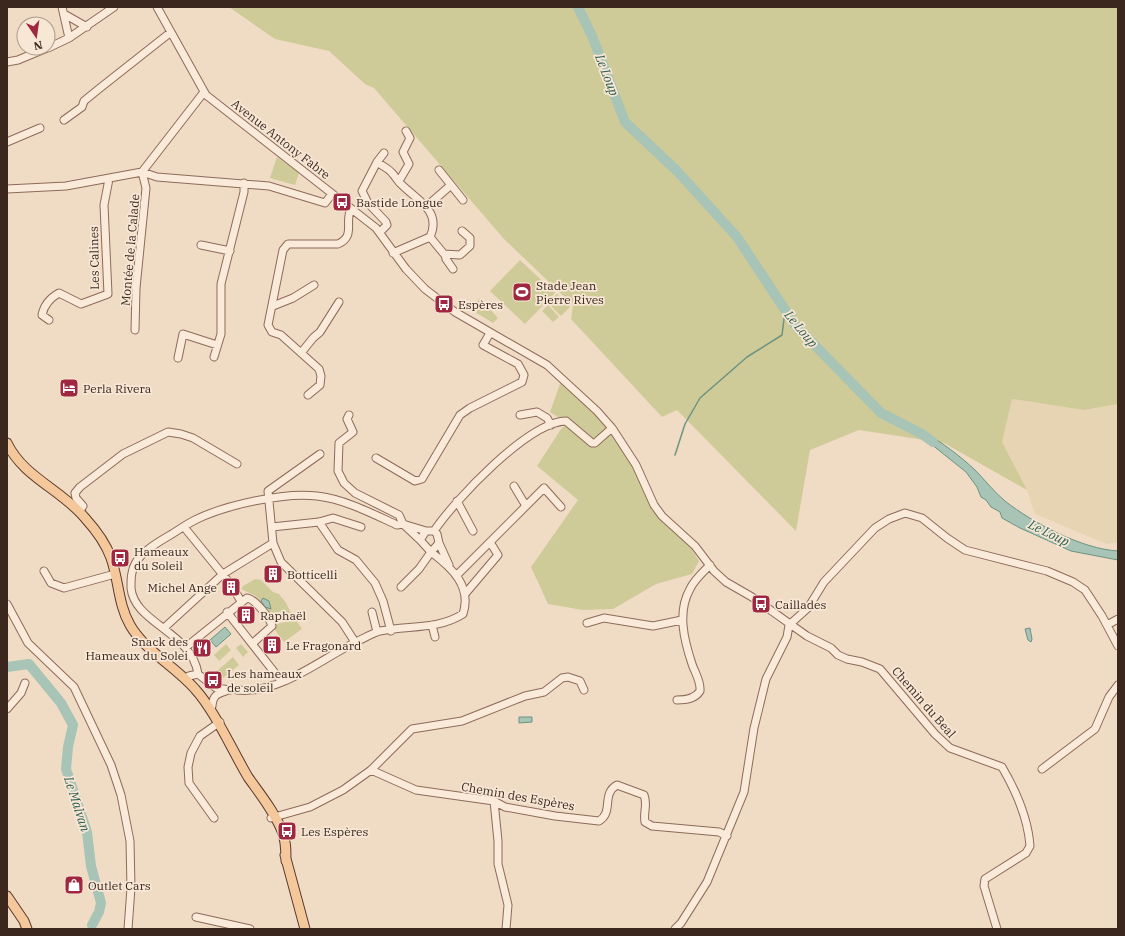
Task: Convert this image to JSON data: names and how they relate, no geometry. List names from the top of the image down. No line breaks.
{"streets":{"street":["Avenue Antony Fabre","Montée de la Calade","Les Calines","Chemin du Beal","Chemin des Espères"]},"crossings":[["Avenue Antony Fabre","Chemin du Beal"]],"water":["Le Loup","Le Malvan"],"places":{"bus stop":["Bastide Longue","Espères","Hameaux du Soleil","Caillades","Les hameaux de soleil","Les Espères"],"sports":["Stade Jean Pierre Rives"],"hotel":["Perla Rivera"],"building":["Botticelli","Michel Ange","Raphaël","Le Fragonard"],"restaurant":["Snack des Hameaux du Solei"],"shop":["Outlet Cars"]},"north":"bottom"}
